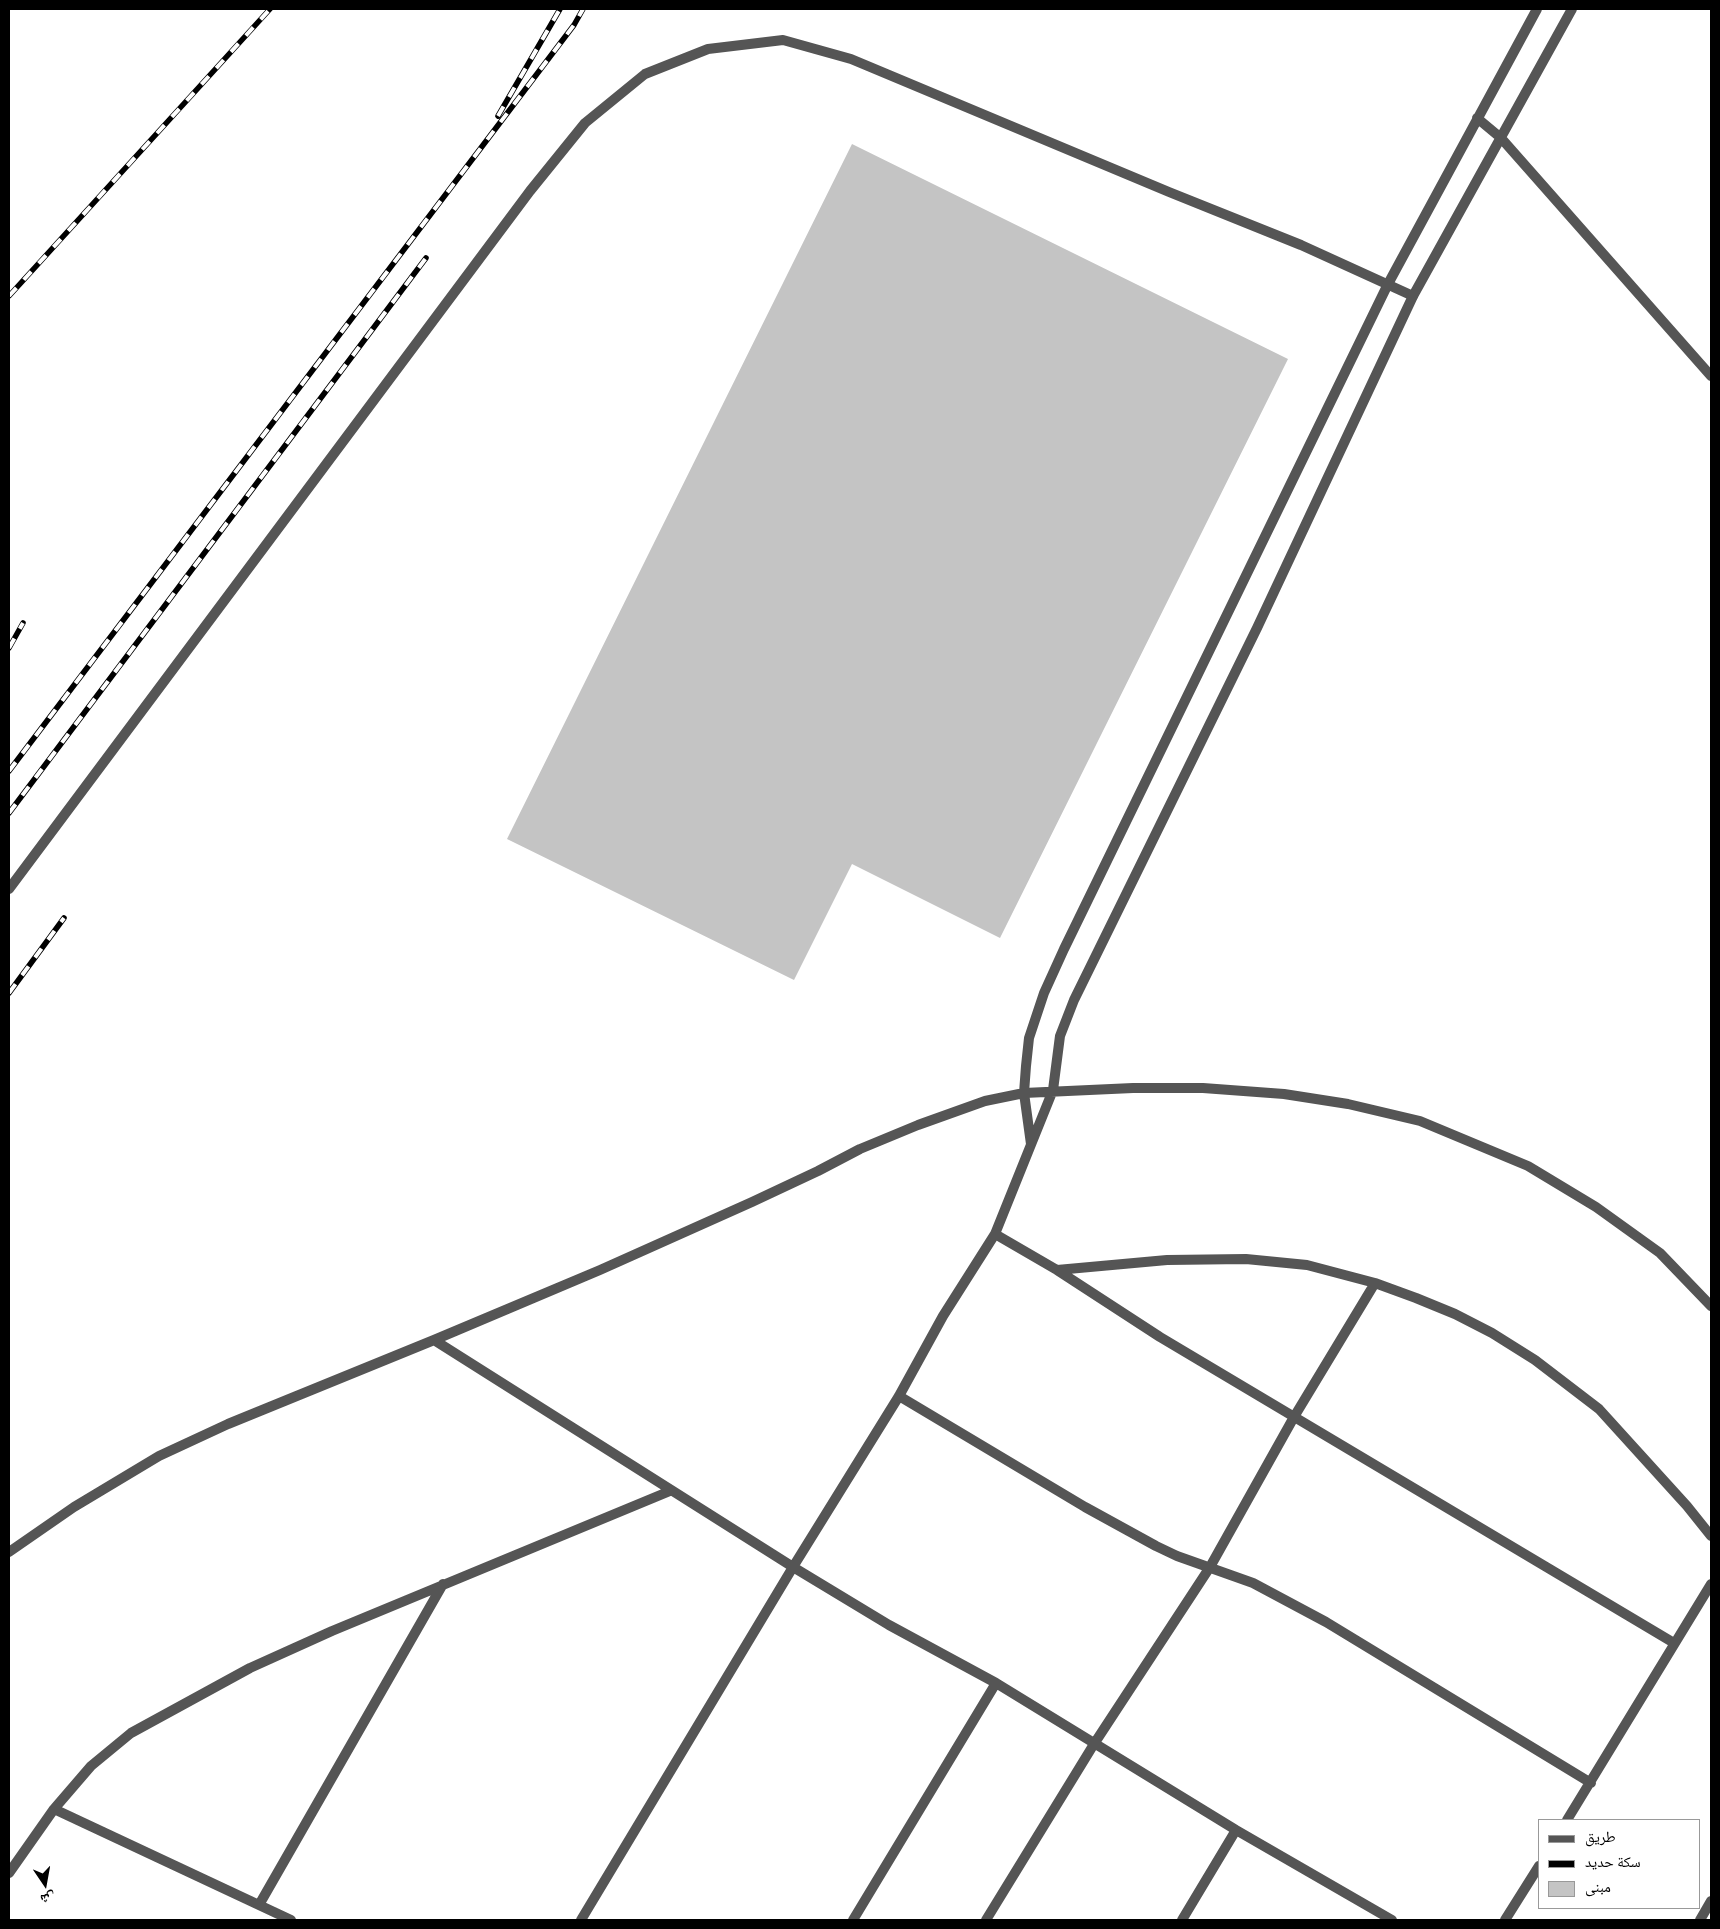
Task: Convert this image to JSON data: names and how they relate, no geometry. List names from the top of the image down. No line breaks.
{"legend":["طريق","سكة حديد","مبنى"],"north":"bottom"}
